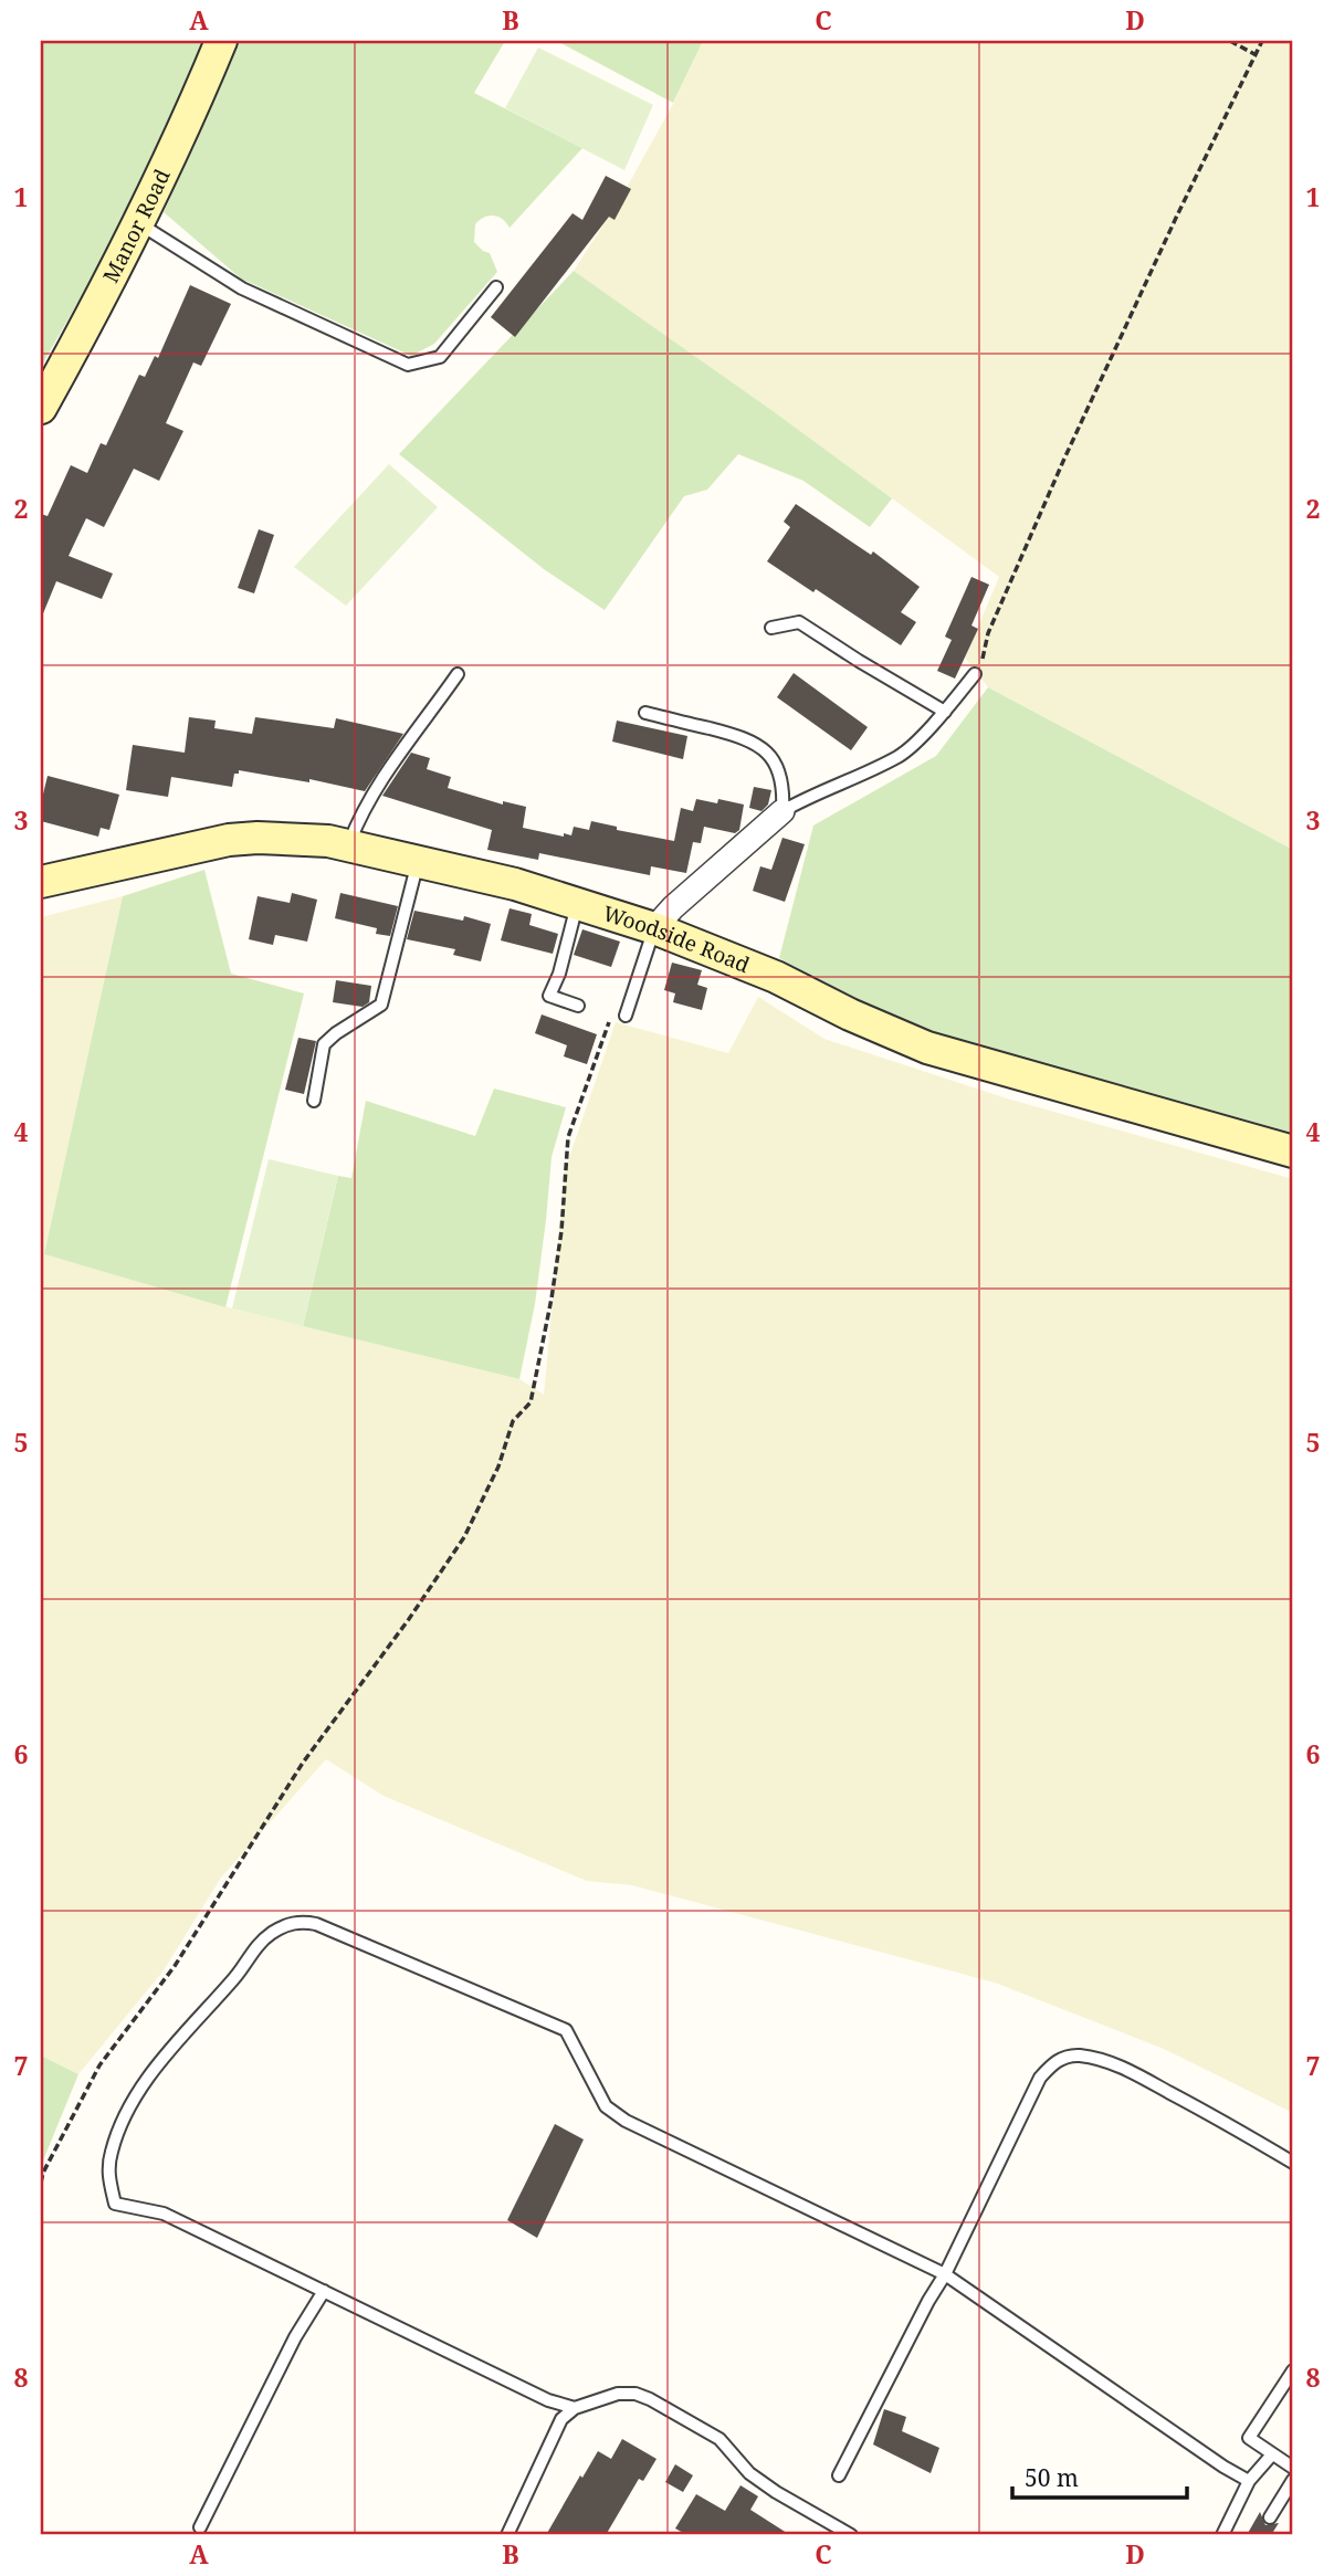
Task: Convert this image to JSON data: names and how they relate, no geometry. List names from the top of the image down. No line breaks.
{"streets":{"street":["Manor Road","Woodside Road"]},"scale_bar":"50 m","grid":{"columns":["A","B","C","D"],"rows":["1","2","3","4","5","6","7","8"]}}
